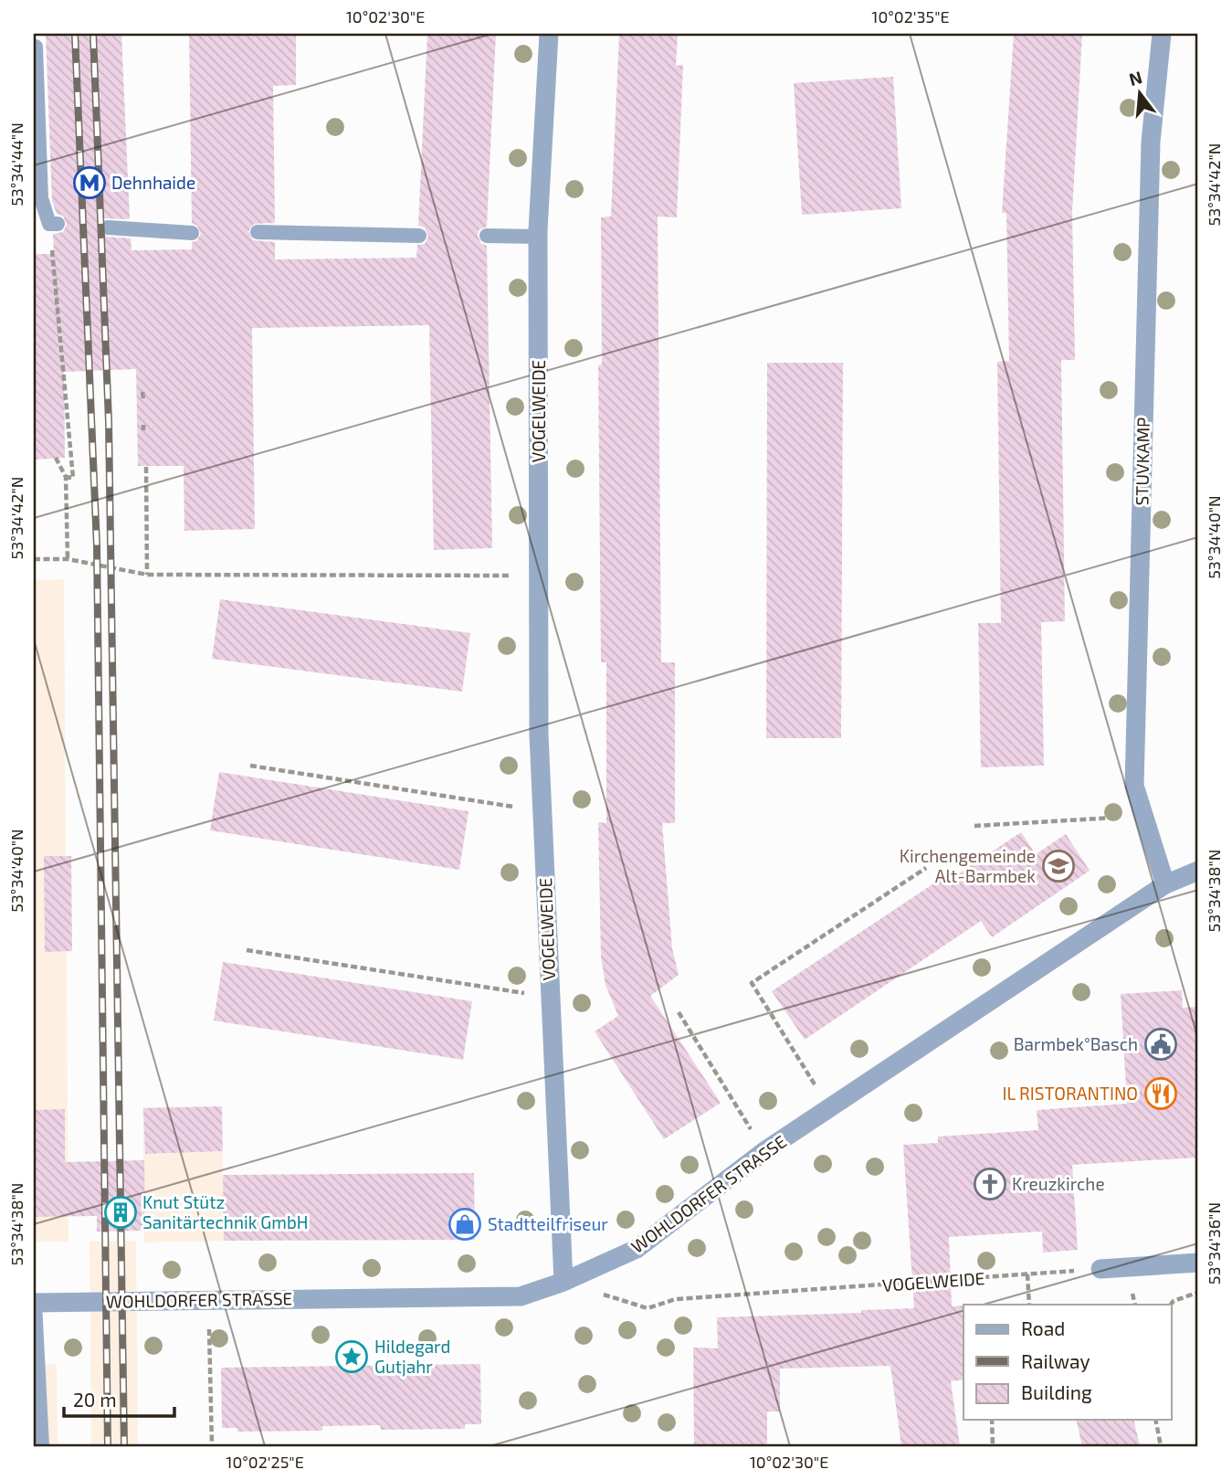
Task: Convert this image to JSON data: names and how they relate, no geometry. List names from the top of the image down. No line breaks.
{"streets":{"street":["VOGELWEIDE","STUVKAMP","WOHLDORFER STRASSE"]},"crossings":[["VOGELWEIDE","WOHLDORFER STRASSE"],["STUVKAMP","WOHLDORFER STRASSE"]],"places":{"metro station":["Dehnhaide"],"school or university":["Kirchengemeinde Alt-Barmbek"],"public building":["Barmbek°Basch"],"restaurant":["IL RISTORANTINO"],"church":["Kreuzkirche"],"building":["Knut Stütz Sanitärtechnik GmbH"],"shop":["Stadtteilfriseur"],"place":["Hildegard Gutjahr"]},"legend":["Road","Railway","Building"],"scale_bar":"20 m","north":"top","coordinates":["10°02'30\"E","10°02'35\"E","53°34'44\"N","53°34'42\"N","53°34'40\"N","53°34'38\"N","53°34'36\"N","10°02'25\"E"]}
